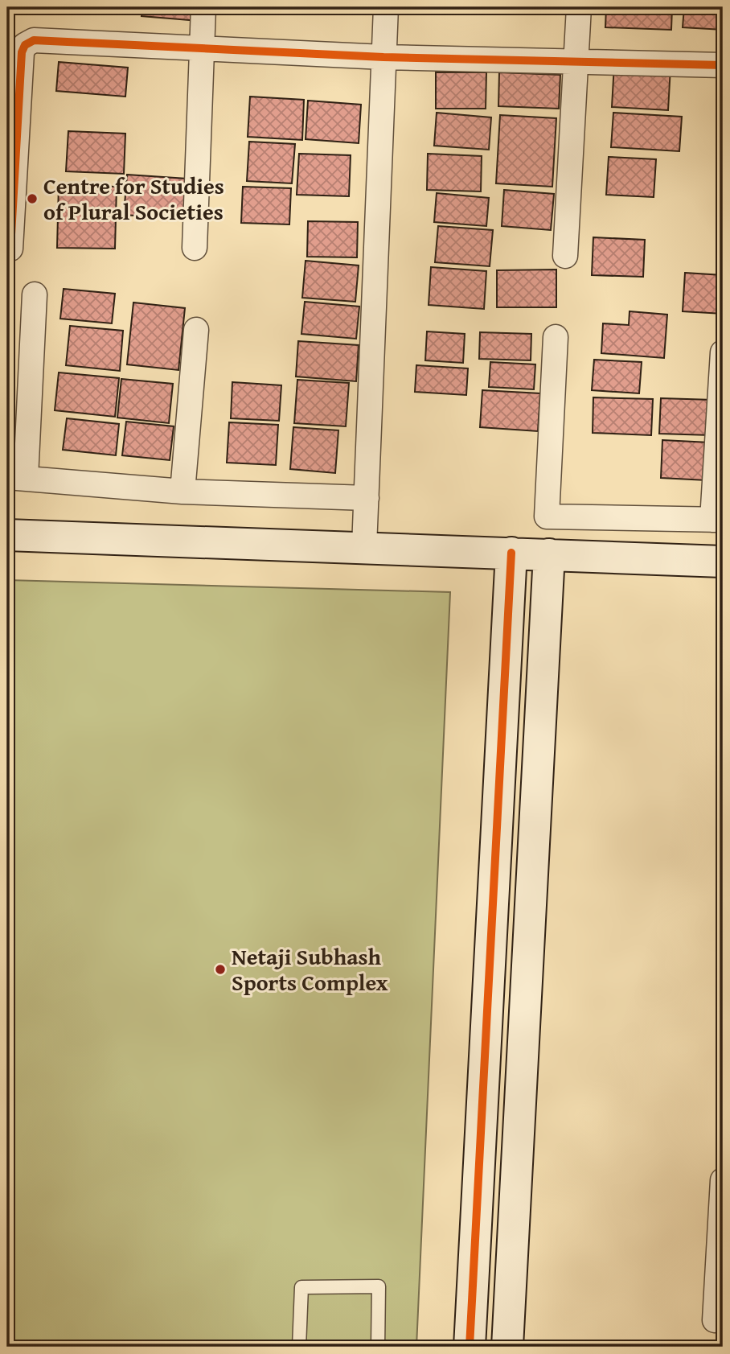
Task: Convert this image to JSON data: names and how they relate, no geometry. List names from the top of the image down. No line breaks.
{"places":["Centre for Studies of Plural Societies","Netaji Subhash Sports Complex"]}
